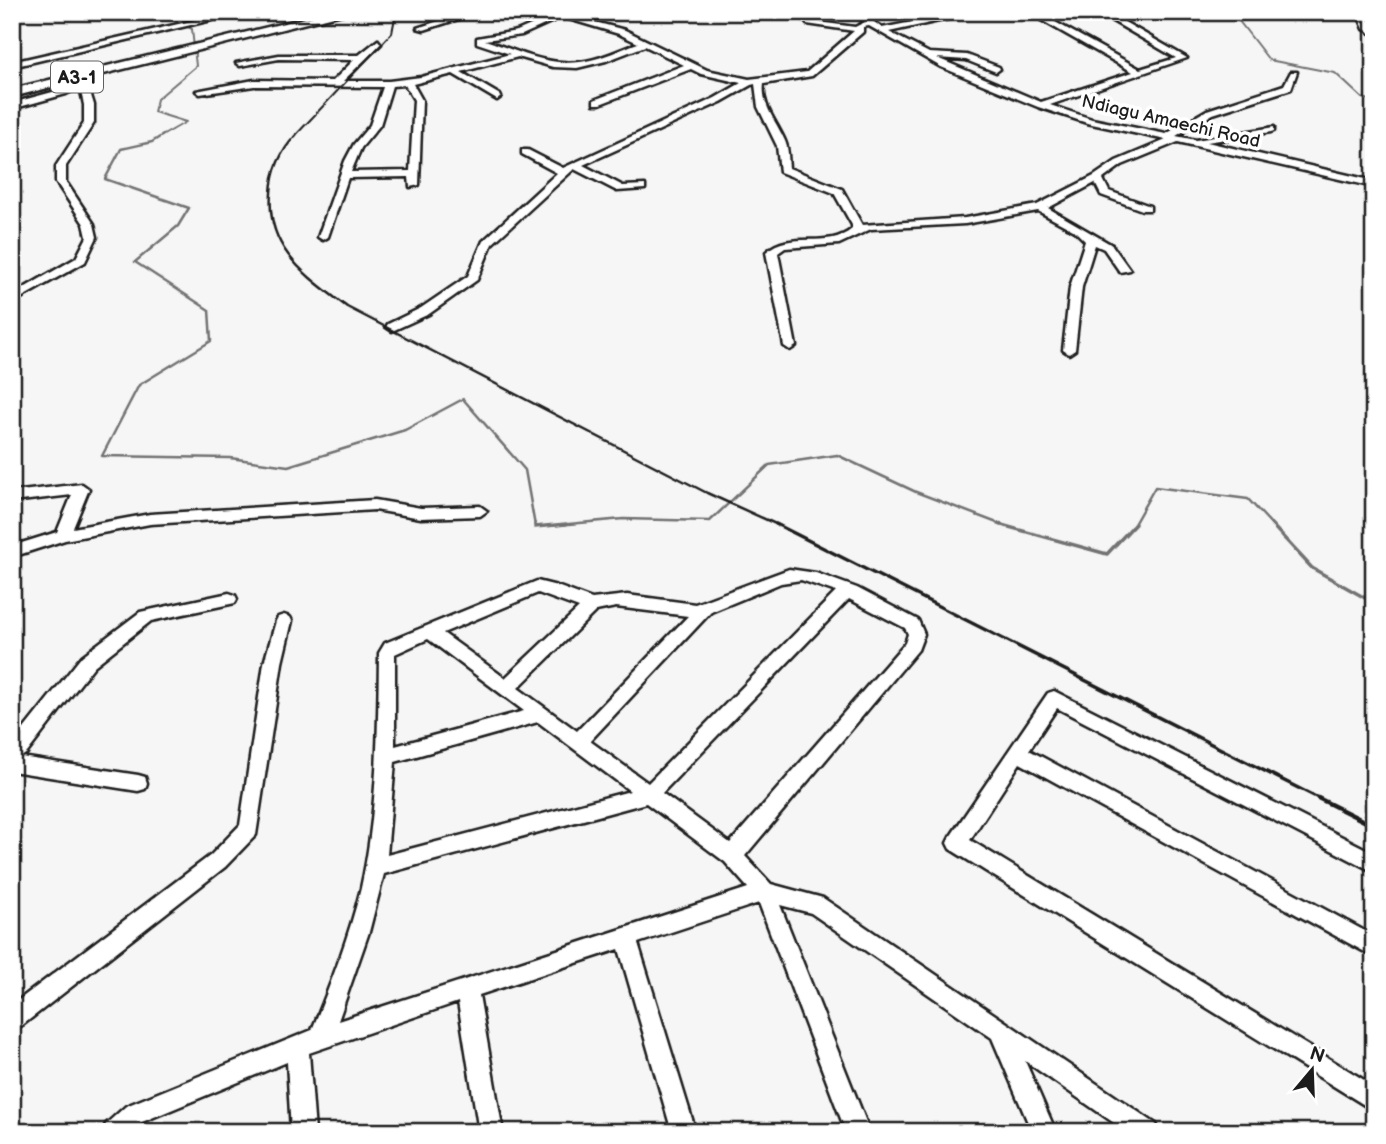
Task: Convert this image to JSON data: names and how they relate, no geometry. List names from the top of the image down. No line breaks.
{"streets":{"highway":["A3-1"],"street":["Ndiagu Amaechi Road"]},"north":"top"}
